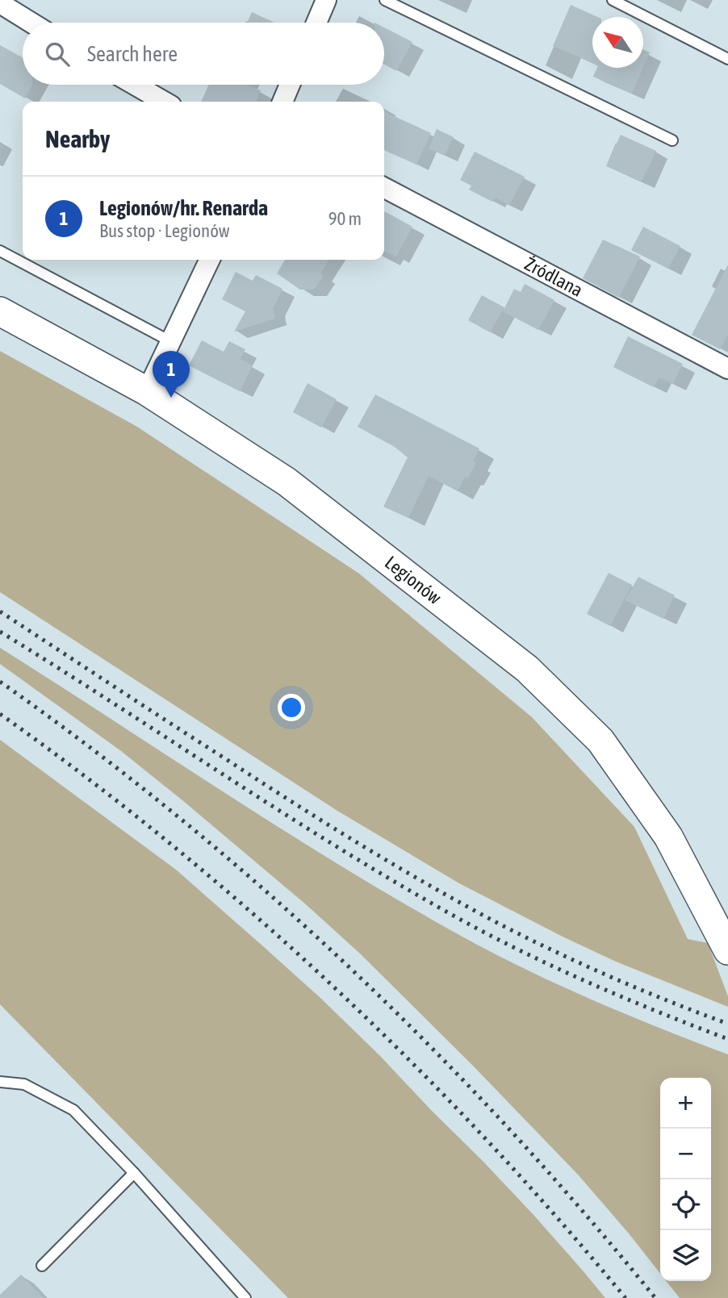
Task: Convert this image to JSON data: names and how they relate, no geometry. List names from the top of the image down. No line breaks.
{"streets":{"street":["Źródlana","Legionów"]},"north":"top left","page":{"search":"Search here","heading":"Nearby","list":[{"mark":"1","name":"Legionów/hr. Renarda","note":"Bus stop · Legionów","value":"90 m"}],"pins":"1","map_buttons":["+","−"]}}
